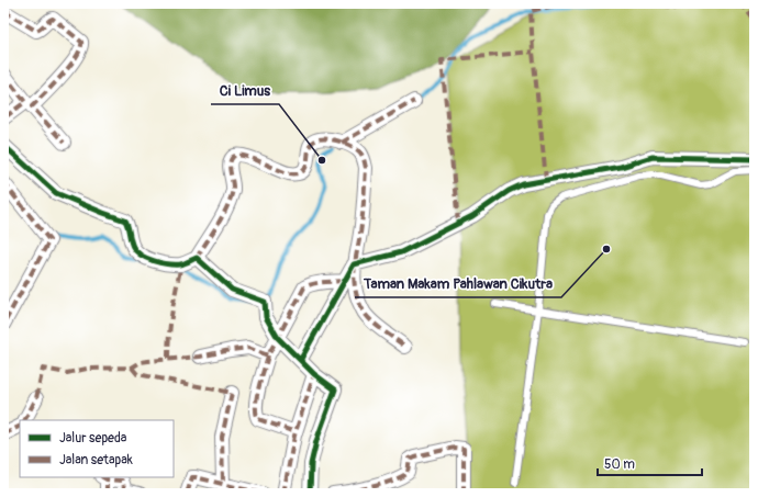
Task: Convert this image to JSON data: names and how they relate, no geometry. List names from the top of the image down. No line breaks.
{"places":["Ci Limus","Taman Makam Pahlawan Cikutra"],"legend":["Jalur sepeda","Jalan setapak"],"scale_bar":"50 m"}
